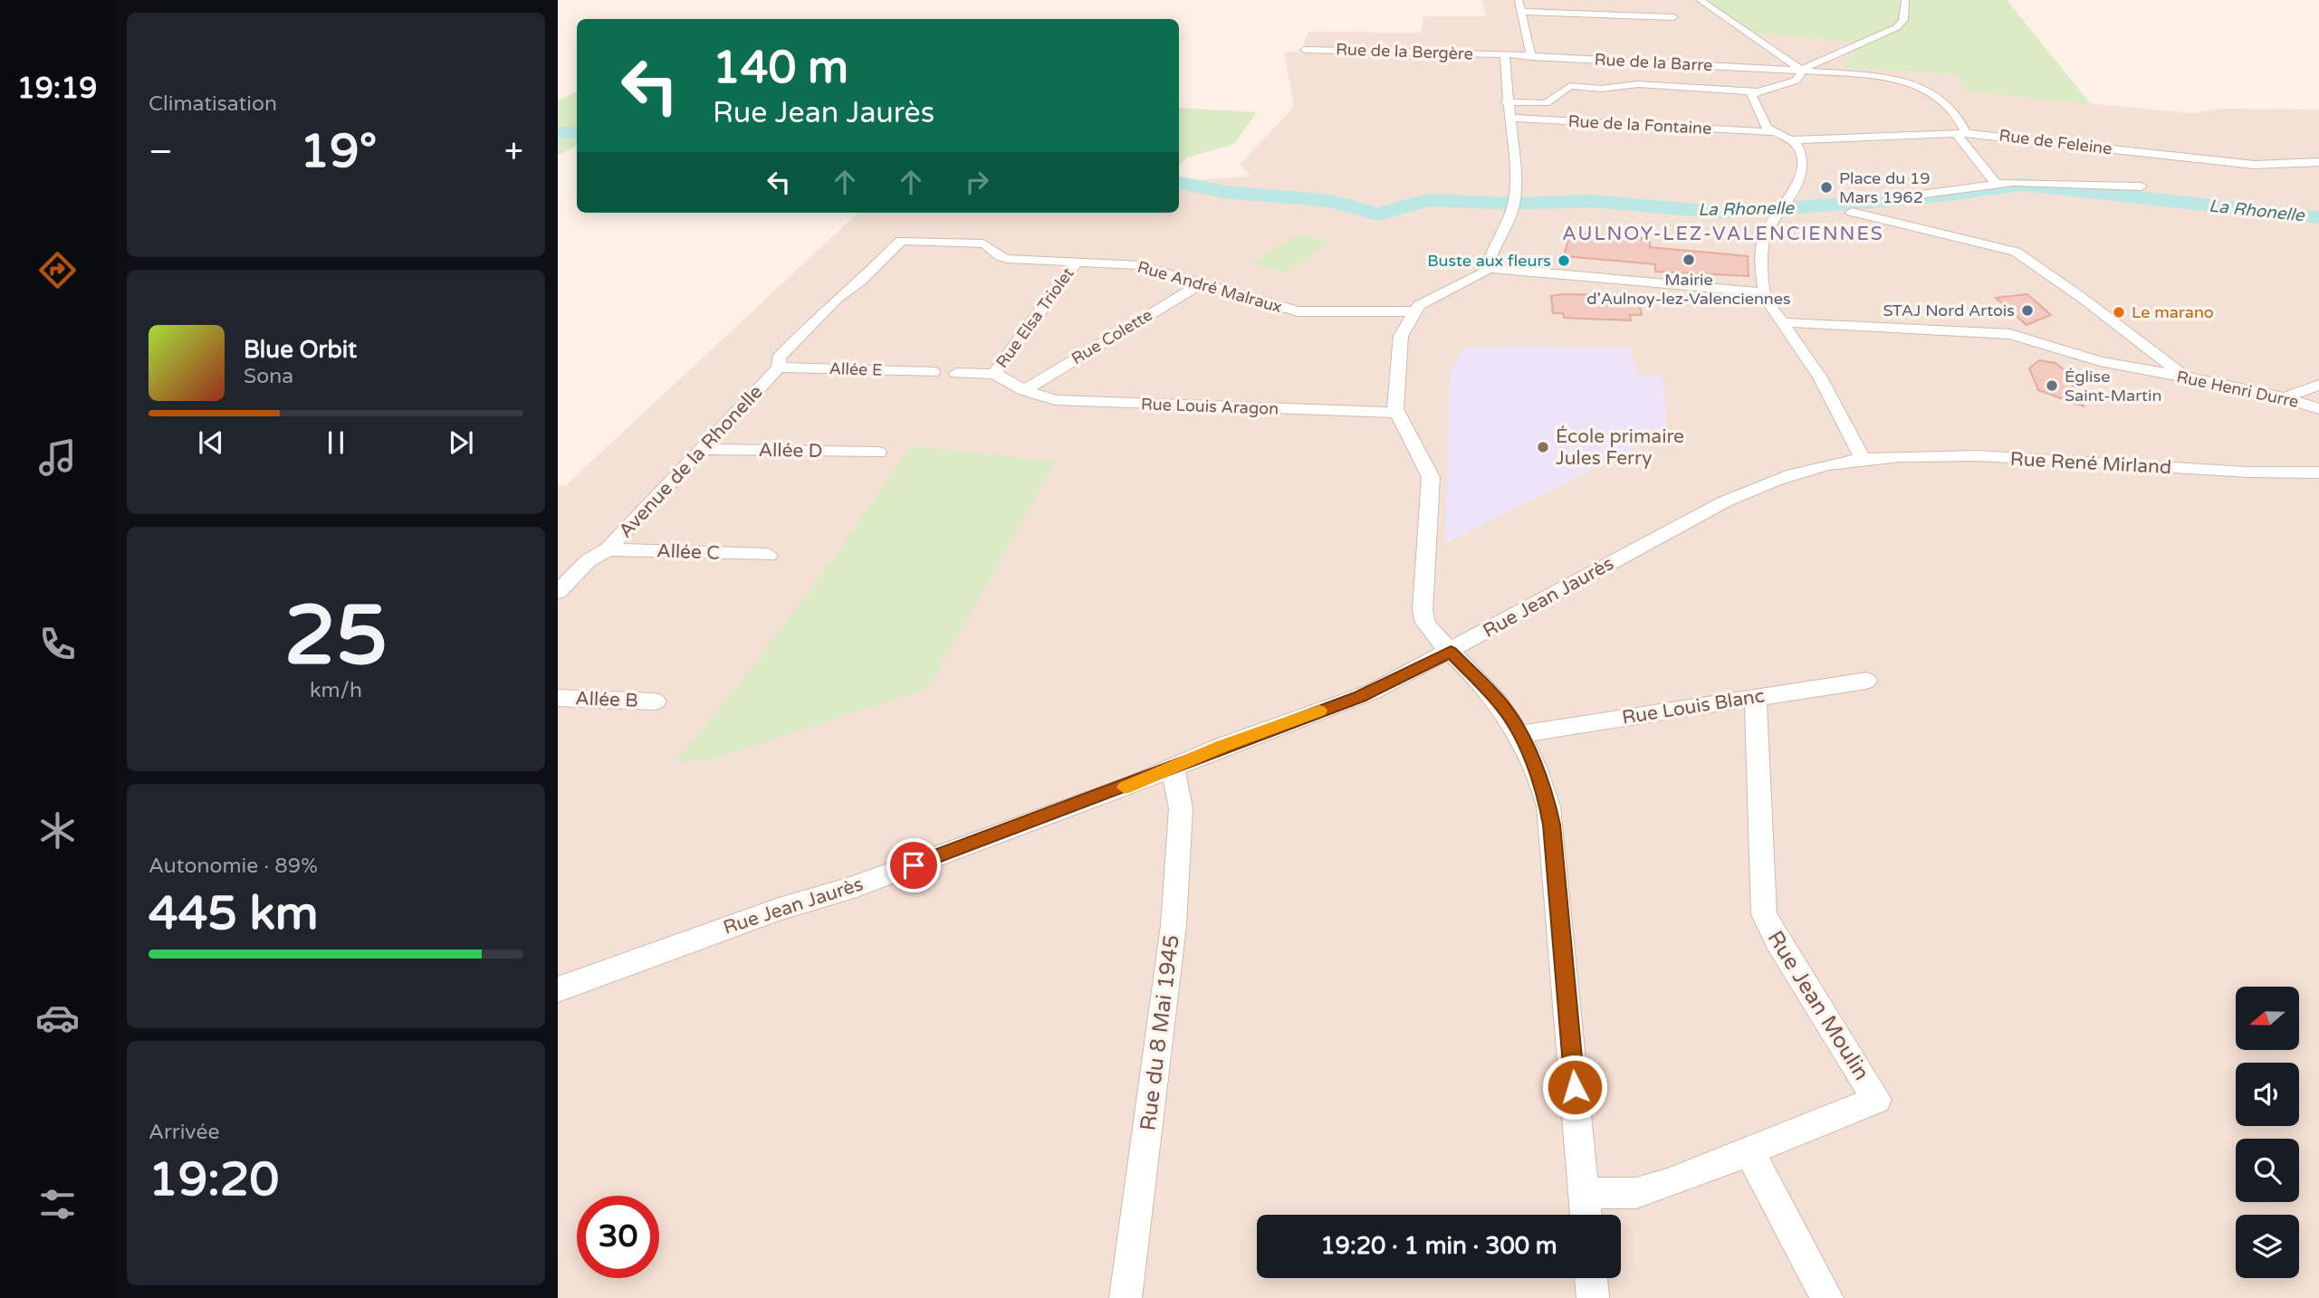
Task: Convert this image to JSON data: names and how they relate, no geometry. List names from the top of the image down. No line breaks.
{"streets":{"street":["Rue de la Bergère","Rue de la Barre","Rue de la Fontaine","Rue de Feleine","Rue André Malraux","Rue Elsa Triolet","Rue Colette","Allée E","Rue Henri Durre","Rue Louis Aragon","Allée D","Avenue de la Rhonelle","Rue René Mirland","Allée C","Rue Jean Jaurès","Allée B","Rue Louis Blanc","Rue Jean Moulin","Rue du 8 Mai 1945"]},"crossings":[["Rue de la Bergère","Rue de la Barre"],["Rue de la Barre","Rue de Feleine"],["Rue de la Fontaine","Rue de Feleine"],["Rue André Malraux","Rue Elsa Triolet"],["Rue André Malraux","Rue Colette"],["Rue André Malraux","Avenue de la Rhonelle"],["Rue Elsa Triolet","Rue Colette"],["Rue Elsa Triolet","Rue Louis Aragon"],["Rue Colette","Rue Louis Aragon"],["Allée E","Avenue de la Rhonelle"],["Allée D","Avenue de la Rhonelle"],["Avenue de la Rhonelle","Allée C"],["Rue René Mirland","Rue Jean Jaurès"],["Rue Jean Jaurès","Rue du 8 Mai 1945"],["Rue Louis Blanc","Rue Jean Moulin"]],"districts":["AULNOY-LEZ-VALENCIENNES"],"water":["La Rhonelle"],"places":["Place du 19 Mars 1962","Mairie d'Aulnoy-lez-Valenciennes","Buste aux fleurs","STAJ Nord Artois","Le marano","Église Saint-Martin","École primaire Jules Ferry"],"north":"left","page":{"tabs":"19:19","tile":["Climatisation",["25","km/h"],["Autonomie · 89%","445 km"],["Arrivée","19:20"]],"turn":["140 m","Rue Jean Jaurès"],"heat":["−","19°","+"],"song":["Blue Orbit","Sona"],"limit":"30","trip":"19:20 · 1 min · 300 m"}}
